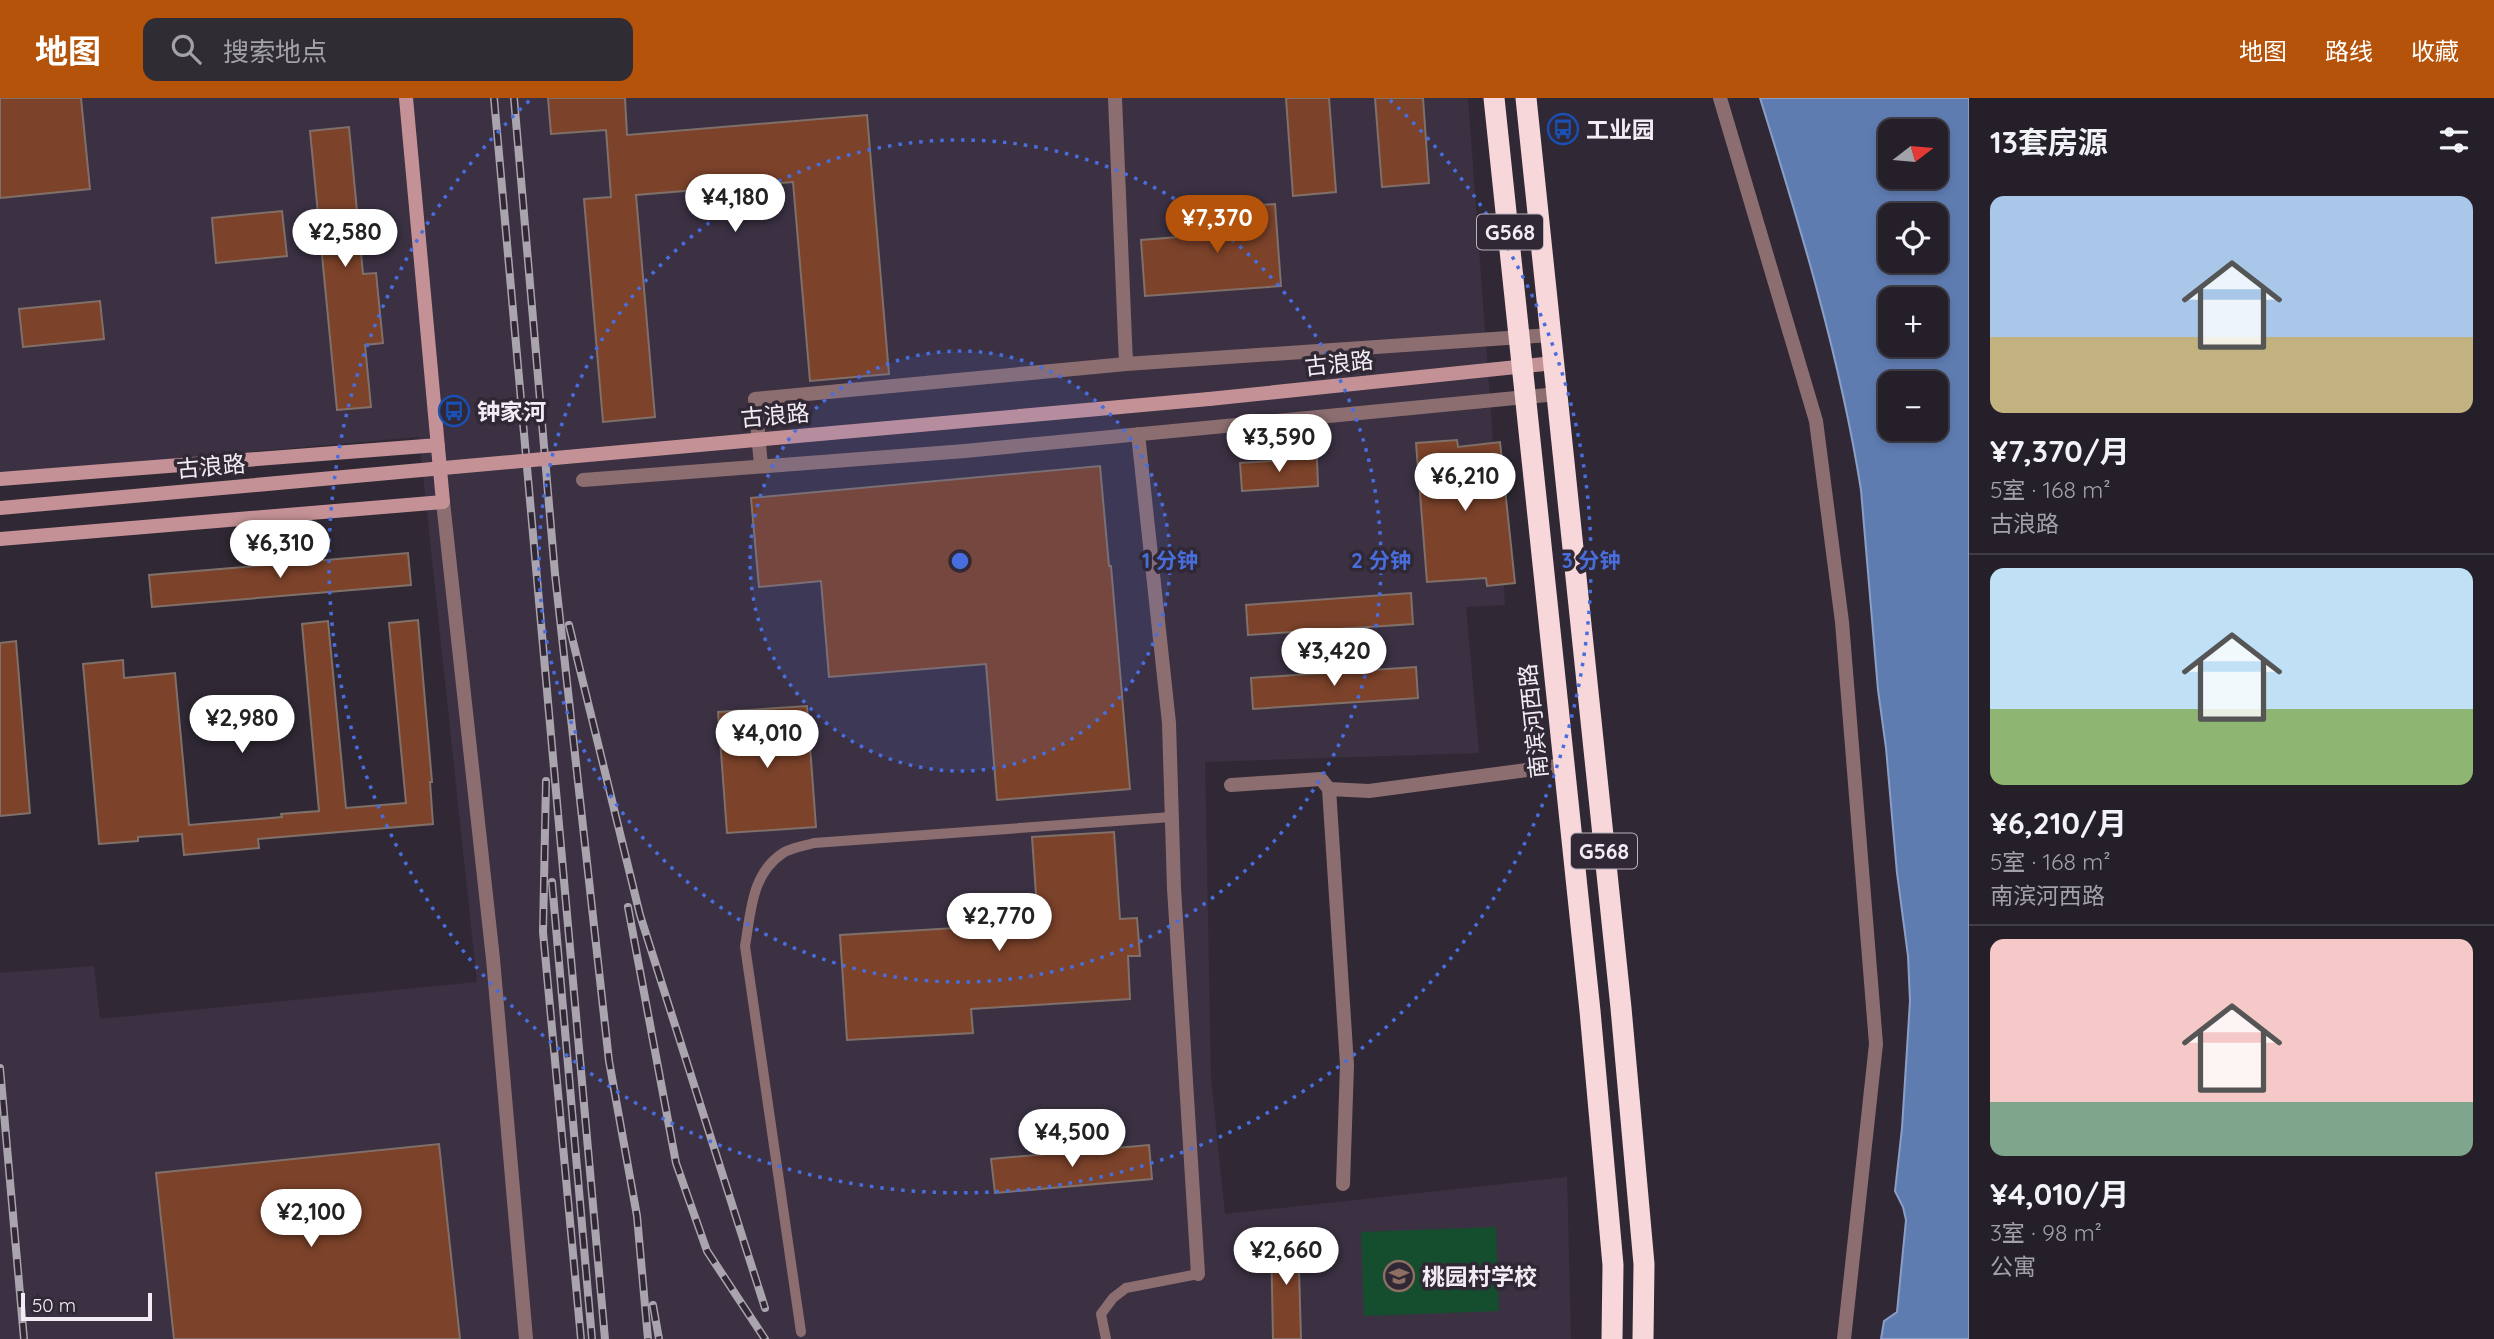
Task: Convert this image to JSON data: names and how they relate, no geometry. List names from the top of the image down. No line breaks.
{"streets":{"highway":["G568","南滨河西路"],"main road":["古浪路"]},"crossings":[["G568","古浪路"],["古浪路","南滨河西路"]],"places":{"bus stop":["工业园","钟家河"],"school or university":["桃园村学校"]},"scale_bar":"50 m","north":"right","page":{"header":"地图","search":"搜索地点","nav":["地图","路线","收藏"],"heading":"13套房源","map_buttons":["+","−"],"price":["¥4,180","¥7,370","¥2,580","¥3,590","¥6,210","¥6,310","¥3,420","¥2,980","¥4,010","¥2,770","¥4,500","¥2,100","¥2,660"],"list":[{"name":"¥7,370/月","note":"5室 · 168 m² · 古浪路"},{"name":"¥6,210/月","note":"5室 · 168 m² · 南滨河西路"},{"name":"¥4,010/月","note":"3室 · 98 m² · 公寓"}],"scale":"50 m"},"rings":["1 分钟","2 分钟","3 分钟"]}
